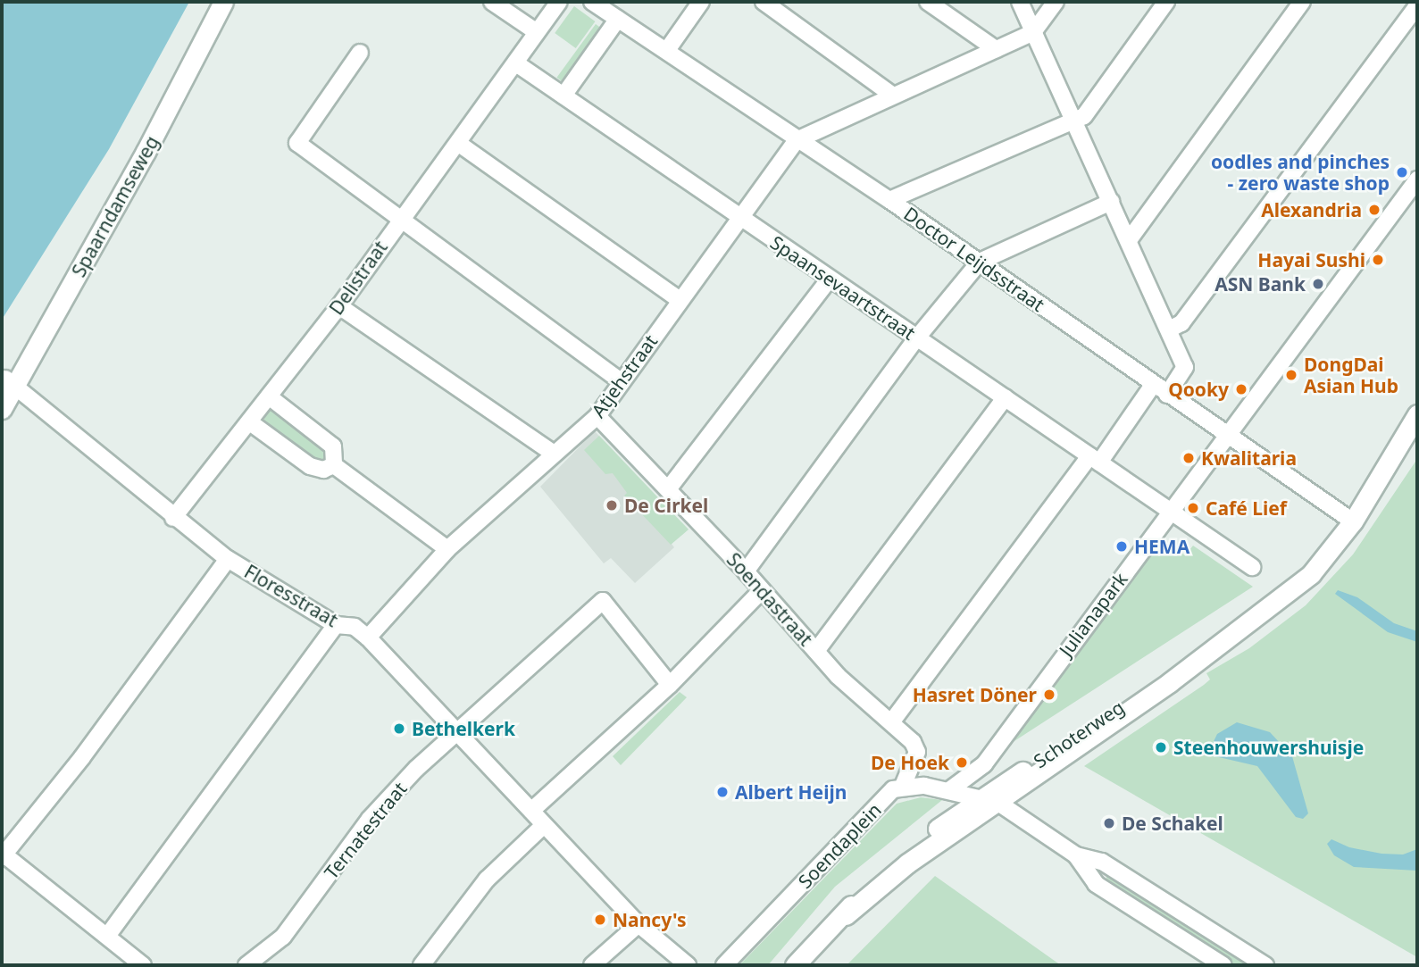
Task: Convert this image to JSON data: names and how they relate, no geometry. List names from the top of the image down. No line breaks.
{"streets":{"main road":["Spaarndamseweg","Schoterweg"],"street":["Doctor Leijdsstraat","Delistraat","Spaansevaartstraat","Atjehstraat","Floresstraat","Soendastraat","Julianapark","Ternatestraat","Soendaplein"]},"crossings":[["Spaarndamseweg","Floresstraat"],["Doctor Leijdsstraat","Atjehstraat"],["Doctor Leijdsstraat","Julianapark"],["Doctor Leijdsstraat","Schoterweg"],["Delistraat","Spaansevaartstraat"],["Delistraat","Floresstraat"],["Spaansevaartstraat","Atjehstraat"],["Spaansevaartstraat","Julianapark"],["Atjehstraat","Floresstraat"],["Atjehstraat","Soendastraat"],["Floresstraat","Ternatestraat"],["Soendastraat","Soendaplein"]],"places":["oodles and pinches - zero waste shop","Alexandria","Hayai Sushi","ASN Bank","DongDai Asian Hub","Qooky","Kwalitaria","De Cirkel","Café Lief","HEMA","Hasret Döner","Bethelkerk","Steenhouwershuisje","De Hoek","Albert Heijn","De Schakel","Nancy's"]}
